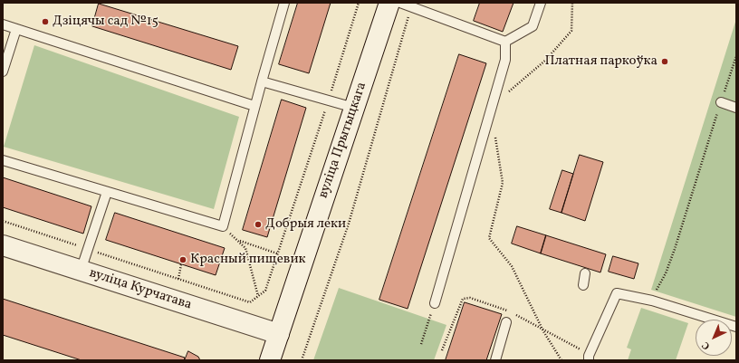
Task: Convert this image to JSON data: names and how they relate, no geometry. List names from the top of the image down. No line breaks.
{"streets":{"main road":["вуліца Прытыцкага","вуліца Курчатава"]},"crossings":[["вуліца Прытыцкага","вуліца Курчатава"]],"places":["Дзіцячы сад №15","Платная паркоўка","Добрыя леки","Красный пищевик"],"north":"bottom left"}
